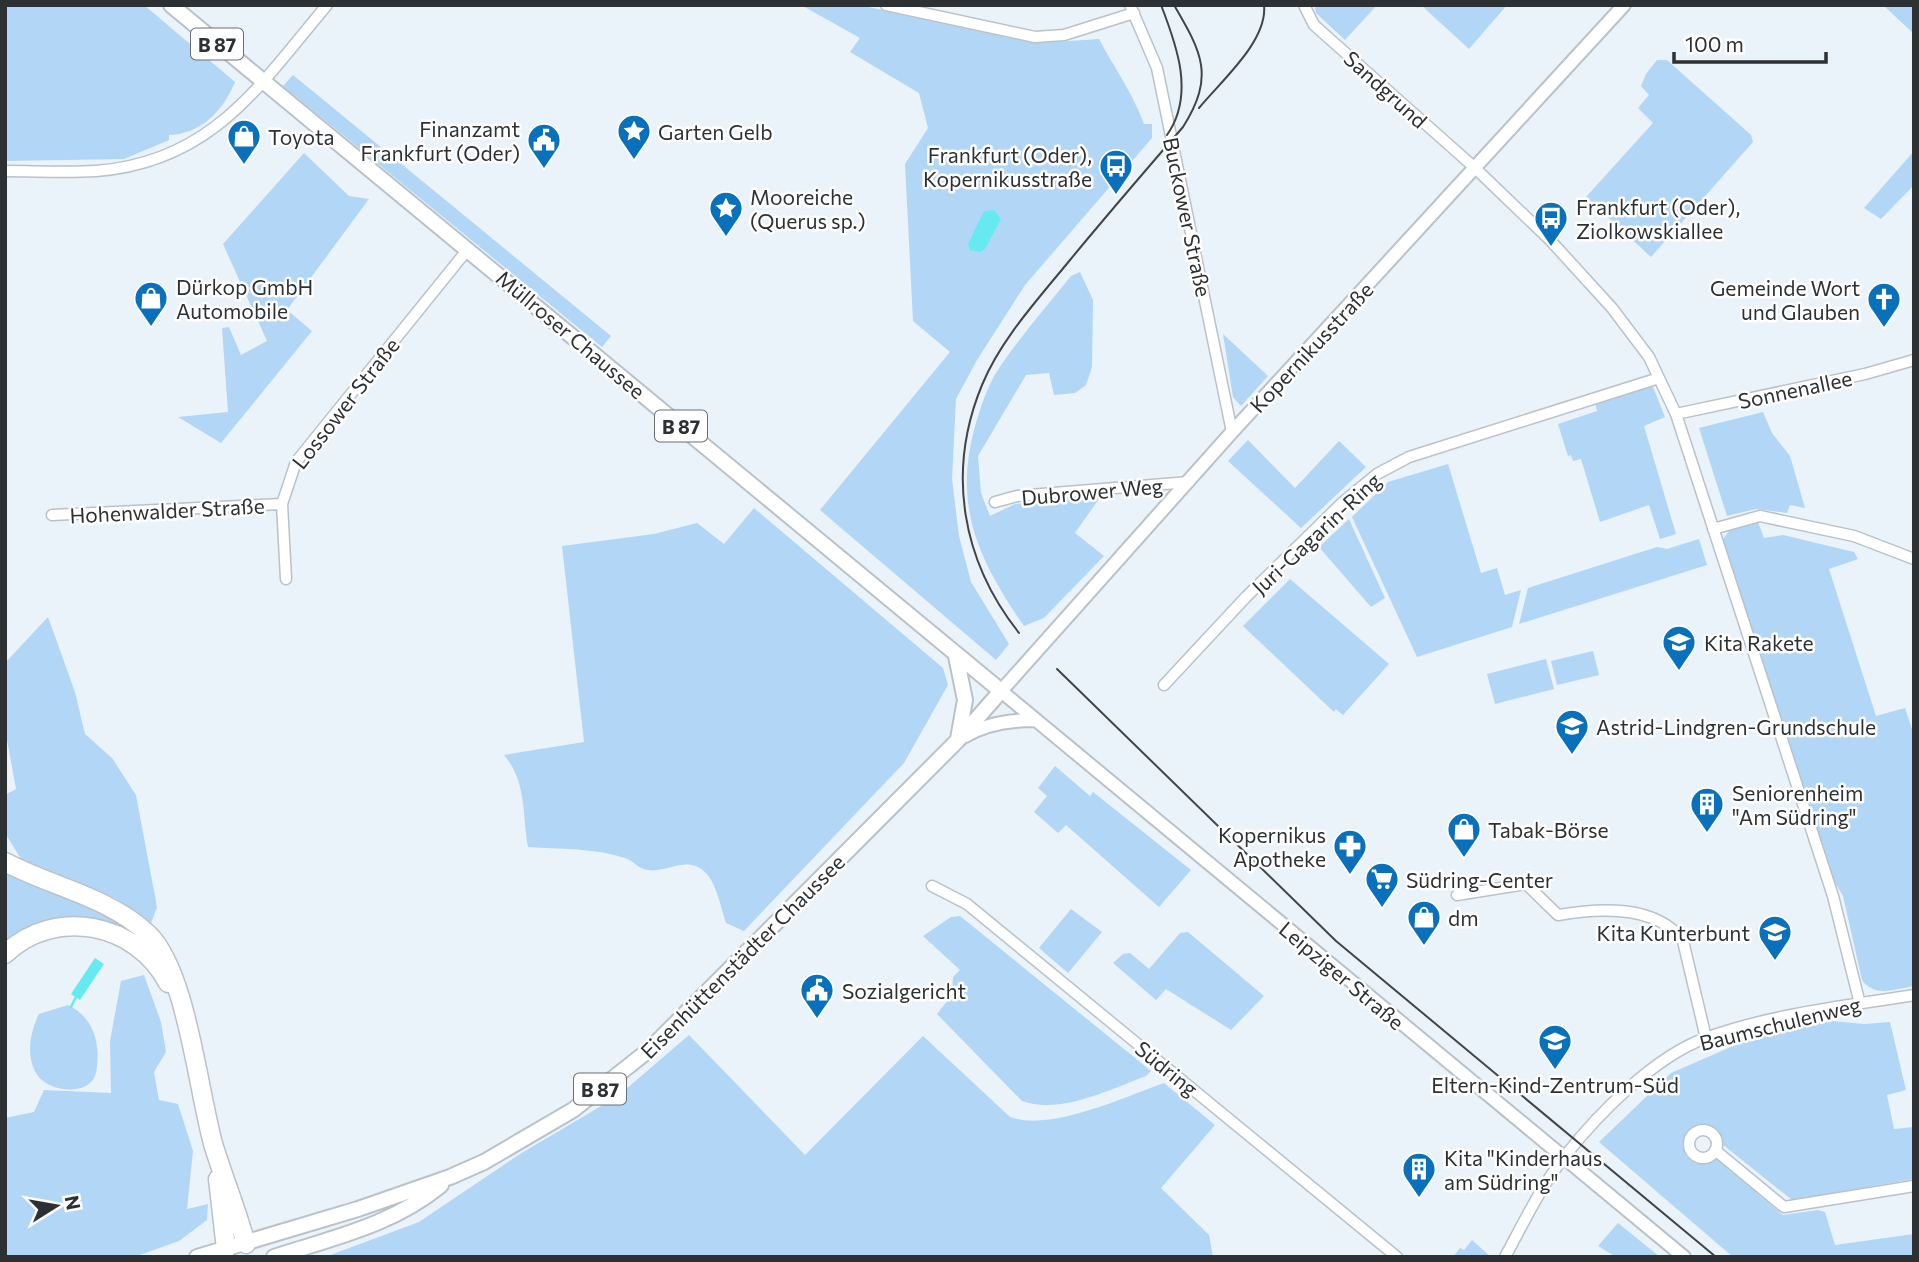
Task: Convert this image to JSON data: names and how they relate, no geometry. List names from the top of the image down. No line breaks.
{"streets":{"main road":["B 87","Müllroser Chaussee","Eisenhüttenstädter Chaussee"],"street":["Sandgrund","Buckower Straße","Kopernikusstraße","Sonnenallee","Lossower Straße","Dubrower Weg","Hohenwalder Straße","Juri-Gagarin-Ring","Leipziger Straße","Baumschulenweg","Südring"]},"crossings":[["Sandgrund","Kopernikusstraße"],["Sandgrund","Sonnenallee"],["Sandgrund","Juri-Gagarin-Ring"],["Sandgrund","Baumschulenweg"],["Buckower Straße","Kopernikusstraße"],["Müllroser Chaussee","Kopernikusstraße"],["Müllroser Chaussee","Lossower Straße"],["Müllroser Chaussee","Eisenhüttenstädter Chaussee"],["Müllroser Chaussee","Leipziger Straße"],["Kopernikusstraße","Dubrower Weg"],["Kopernikusstraße","Eisenhüttenstädter Chaussee"],["Kopernikusstraße","Leipziger Straße"],["Lossower Straße","Hohenwalder Straße"],["Eisenhüttenstädter Chaussee","Leipziger Straße"],["Leipziger Straße","Baumschulenweg"]],"places":{"place":["Garten Gelb","Mooreiche (Querus sp.)"],"shop":["Toyota","Dürkop GmbH Automobile","Tabak-Börse","dm"],"public building":["Finanzamt Frankfurt (Oder)","Sozialgericht"],"bus stop":["Frankfurt (Oder), Kopernikusstraße","Frankfurt (Oder), Ziolkowskiallee"],"church":["Gemeinde Wort und Glauben"],"school or university":["Kita Rakete","Astrid-Lindgren-Grundschule","Kita Kunterbunt","Eltern-Kind-Zentrum-Süd"],"building":["Seniorenheim \"Am Südring\"","Kita \"Kinderhaus am Südring\""],"pharmacy":["Kopernikus Apotheke"],"supermarket":["Südring-Center"]},"scale_bar":"100 m","north":"right"}
